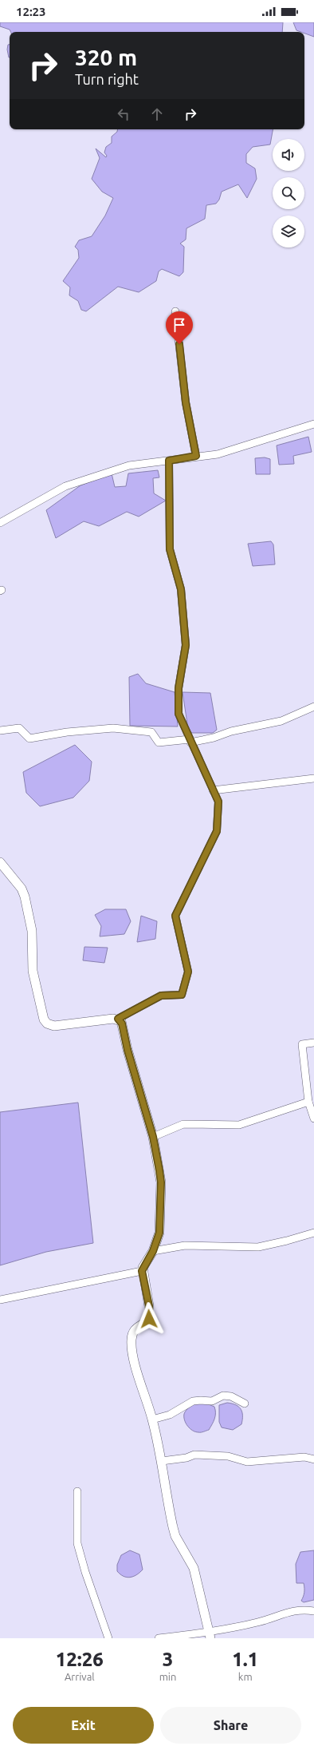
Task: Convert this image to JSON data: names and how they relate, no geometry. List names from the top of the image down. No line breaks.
{"page":{"status":"12:23","turn":["320 m","Turn right"],"eta":["12:26","Arrival","3","min","1.1","km"],"buttons":["Exit","Share"]}}
